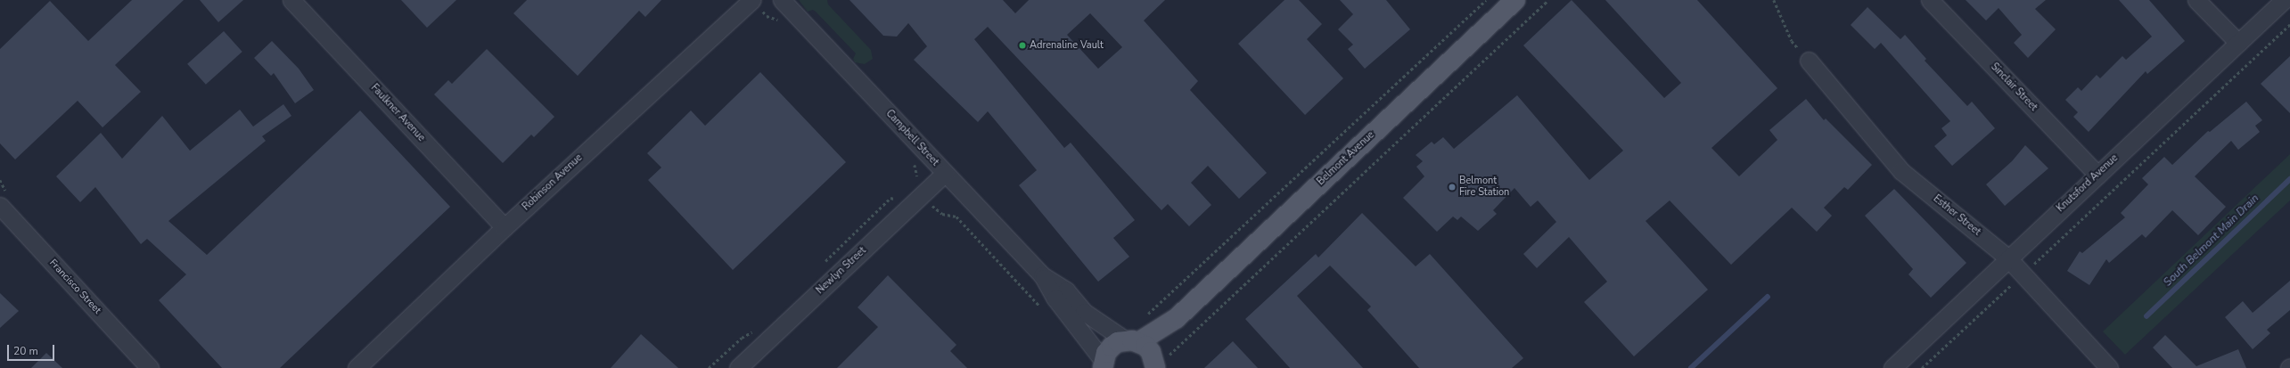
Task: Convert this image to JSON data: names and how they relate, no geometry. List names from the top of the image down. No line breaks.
{"streets":{"main road":["Belmont Avenue"],"street":["Sinclair Street","Faulkner Avenue","Campbell Street","Robinson Avenue","Knutsford Avenue","Esther Street","Newlyn Street","Francisco Street"]},"crossings":[["Sinclair Street","Knutsford Avenue"],["Faulkner Avenue","Robinson Avenue"],["Campbell Street","Belmont Avenue"],["Campbell Street","Newlyn Street"],["Knutsford Avenue","Esther Street"]],"water":["South Belmont Main Drain"],"places":["Adrenaline Vault","Belmont Fire Station"],"scale_bar":"20 m"}
